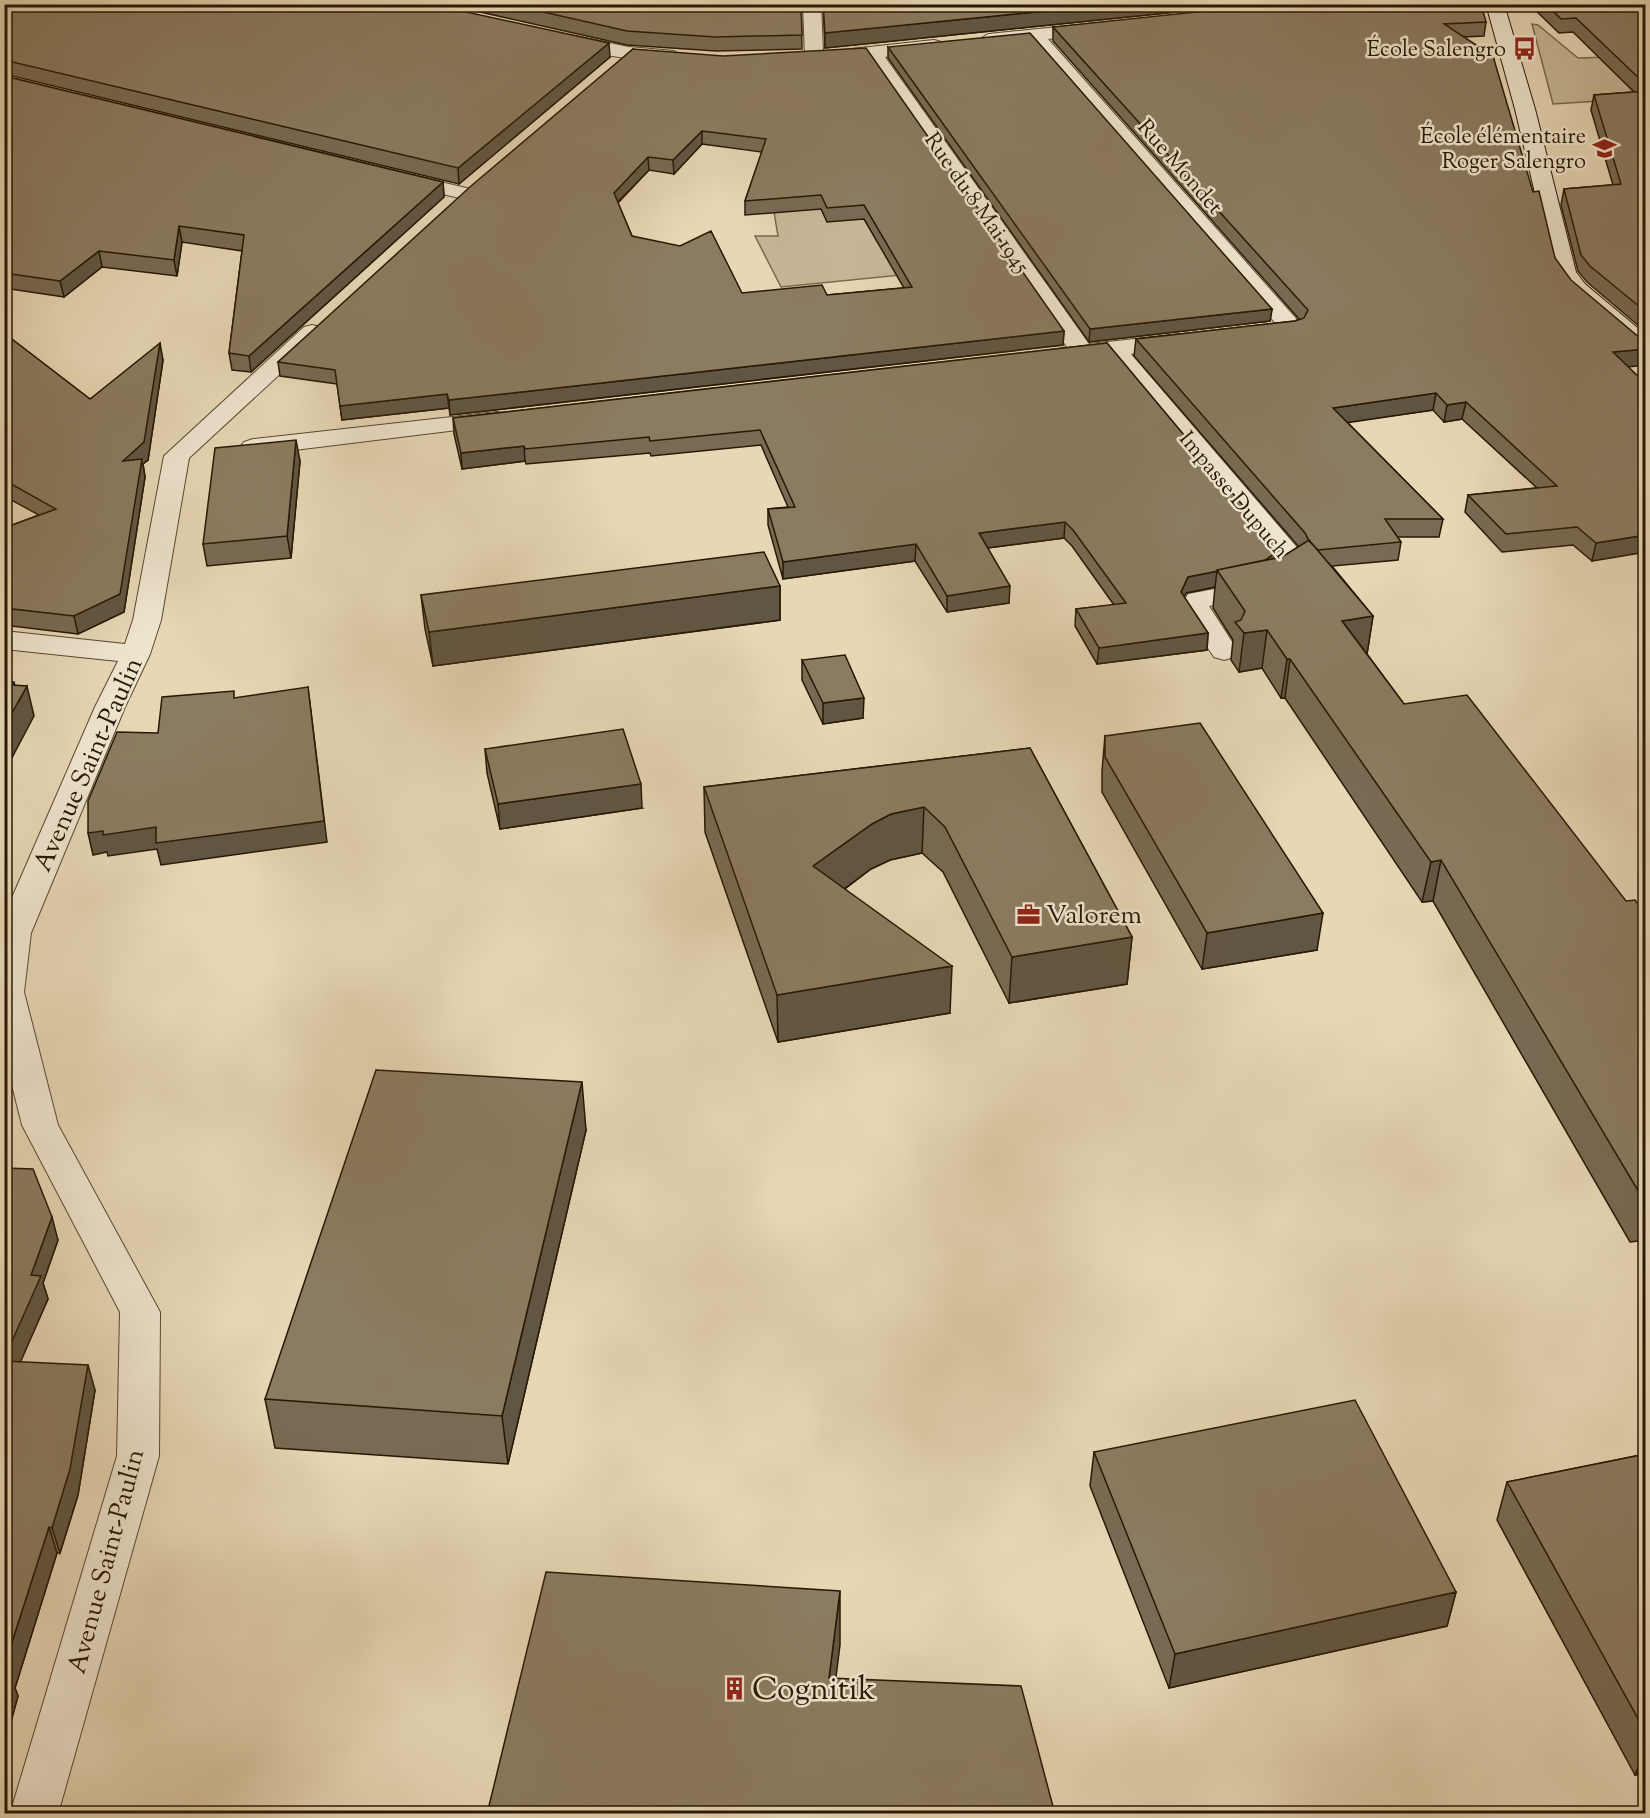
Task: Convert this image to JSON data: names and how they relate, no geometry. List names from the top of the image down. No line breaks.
{"streets":{"street":["Rue Mondet","Rue du 8 Mai 1945","Impasse Dupuch","Avenue Saint-Paulin"]},"places":{"bus stop":["École Salengro"],"school or university":["École élémentaire Roger Salengro"],"office":["Valorem"],"building":["Cognitik"]}}
